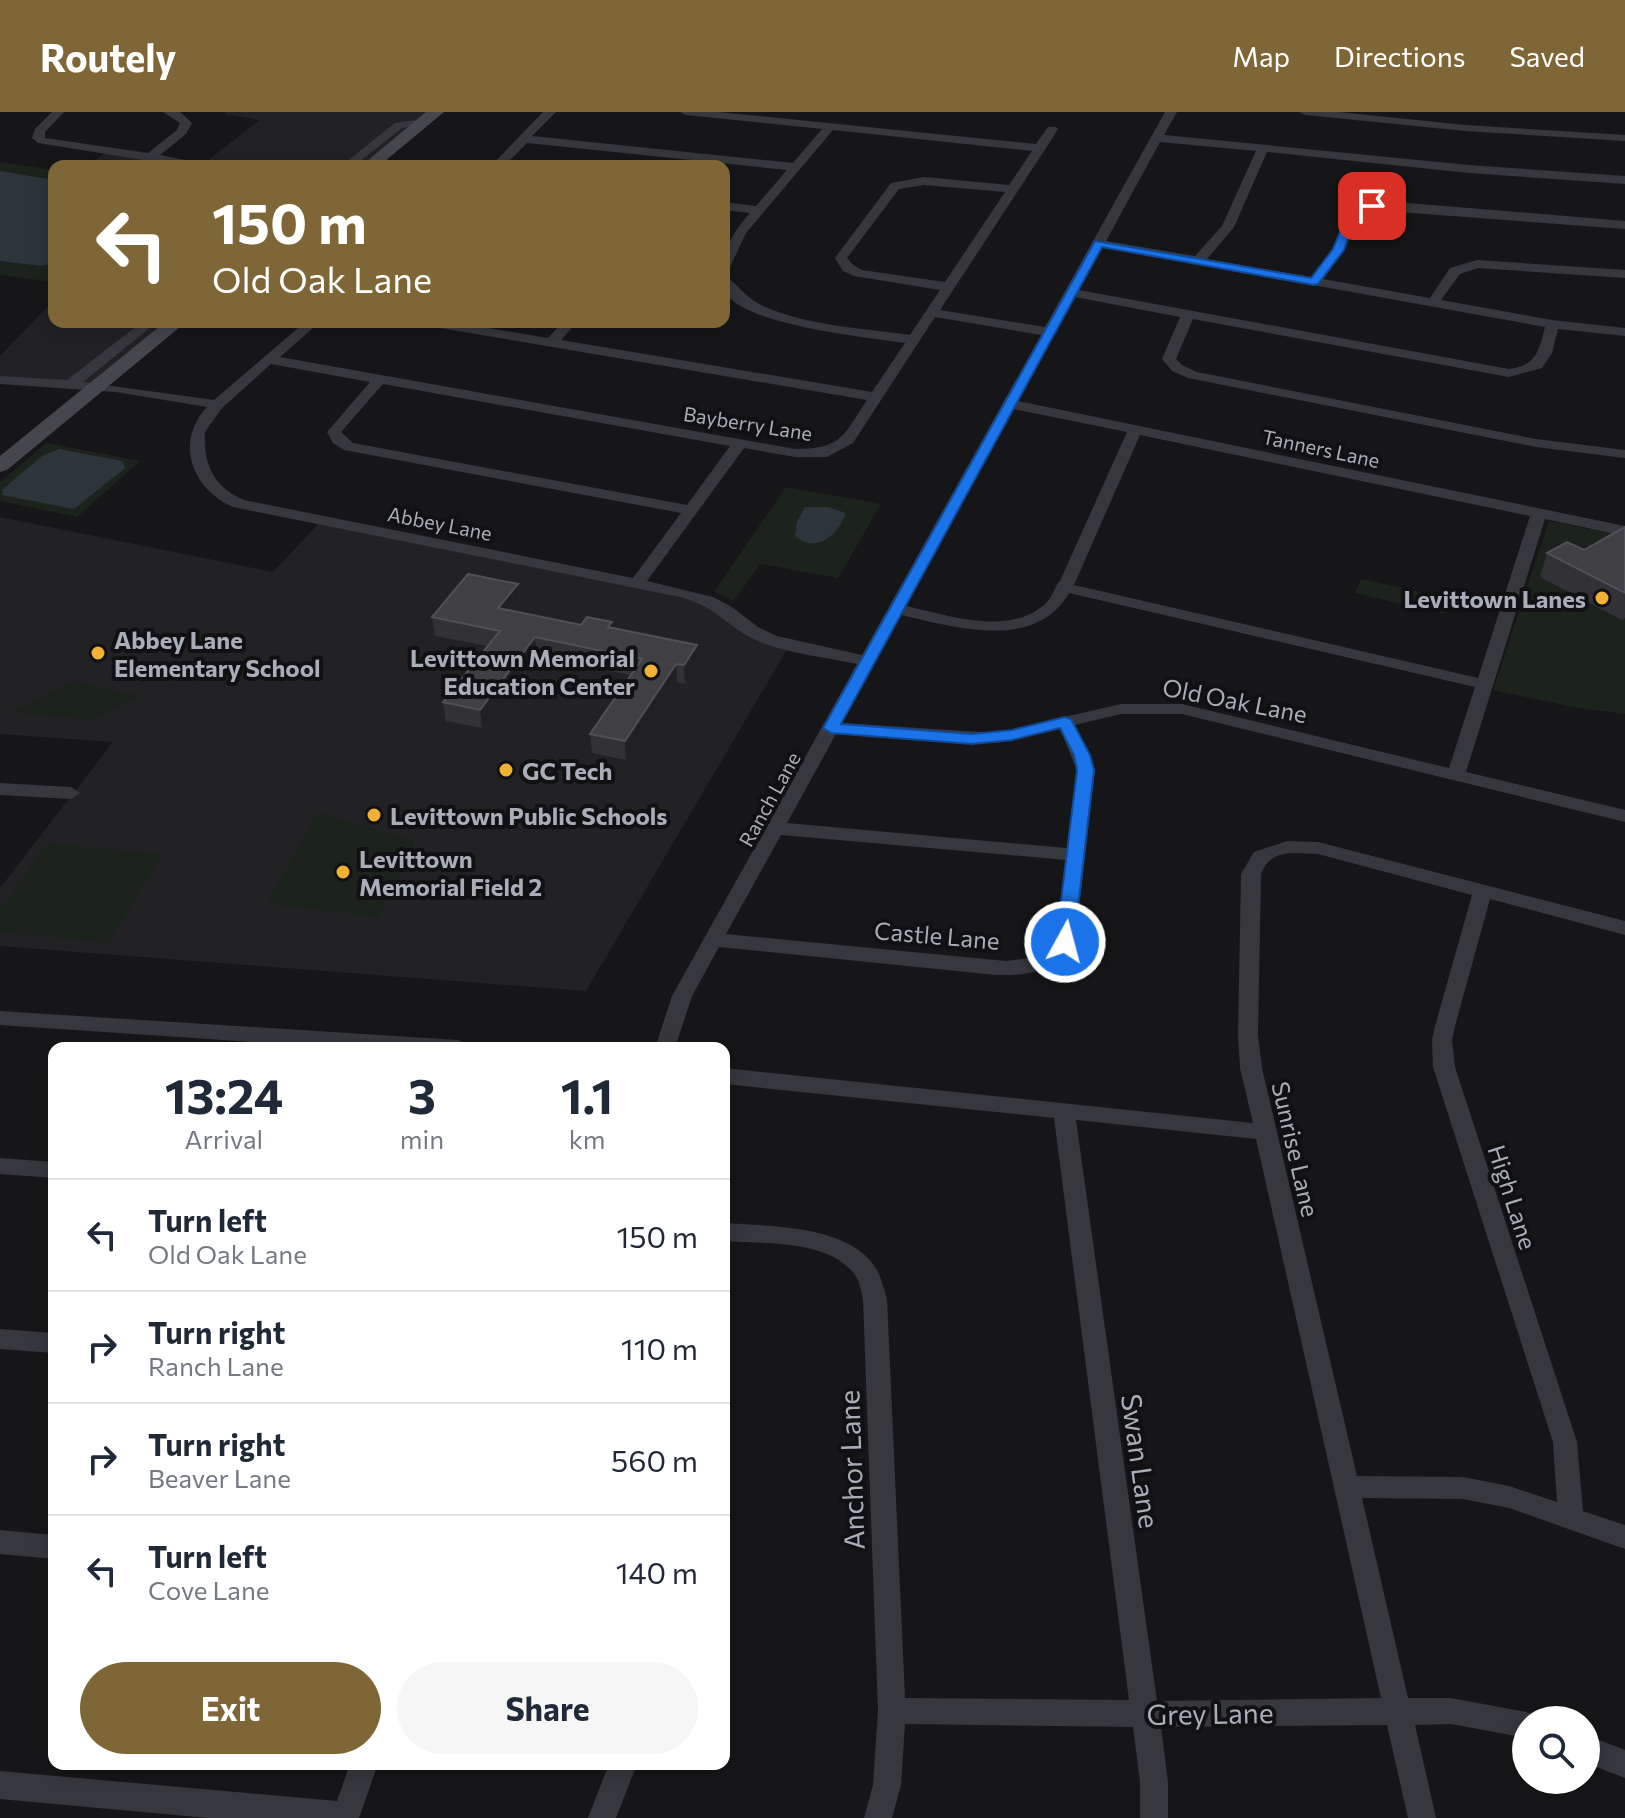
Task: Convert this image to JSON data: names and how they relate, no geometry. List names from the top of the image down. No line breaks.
{"streets":{"street":["Bayberry Lane","Tanners Lane","Abbey Lane","Old Oak Lane","Ranch Lane","Castle Lane","Sunrise Lane","High Lane","Swan Lane","Anchor Lane","Grey Lane"]},"crossings":[["Bayberry Lane","Abbey Lane"],["Tanners Lane","Ranch Lane"],["Abbey Lane","Ranch Lane"],["Old Oak Lane","Ranch Lane"],["Old Oak Lane","Castle Lane"],["Ranch Lane","Castle Lane"],["Sunrise Lane","High Lane"],["Sunrise Lane","Grey Lane"],["Swan Lane","Grey Lane"],["Anchor Lane","Grey Lane"]],"places":["Levittown Lanes","Abbey Lane Elementary School","Levittown Memorial Education Center","GC Tech","Levittown Public Schools","Levittown Memorial Field 2"],"page":{"header":"Routely","nav":["Map","Directions","Saved"],"turn":["150 m","Old Oak Lane"],"eta":["13:24","Arrival","3","min","1.1","km"],"list":[{"name":"Turn left","note":"Old Oak Lane","value":"150 m"},{"name":"Turn right","note":"Ranch Lane","value":"110 m"},{"name":"Turn right","note":"Beaver Lane","value":"560 m"},{"name":"Turn left","note":"Cove Lane","value":"140 m"}],"buttons":["Exit","Share"]}}
